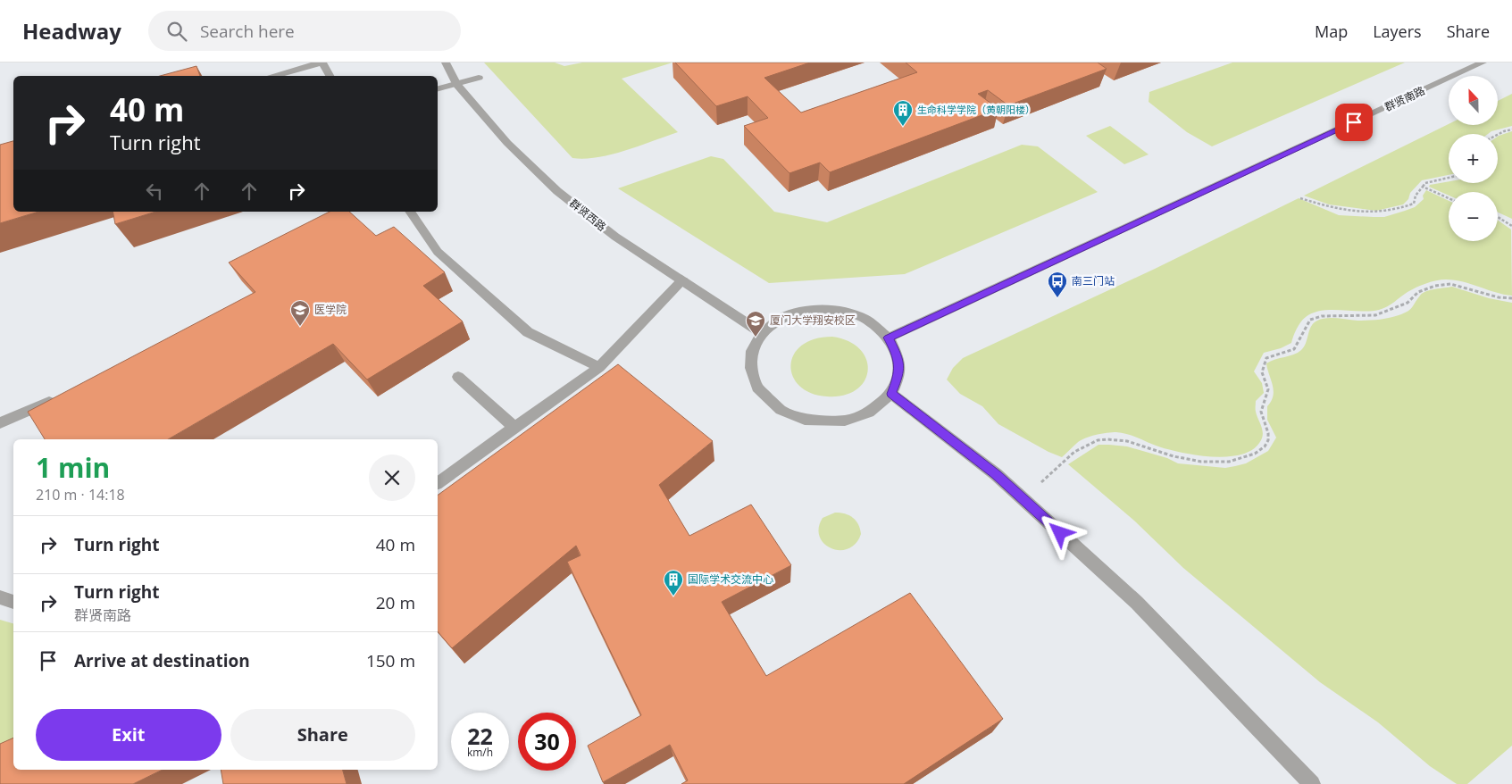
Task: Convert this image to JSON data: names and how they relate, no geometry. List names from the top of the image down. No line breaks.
{"streets":{"street":["群贤南路","群贤西路"]},"crossings":[["群贤南路","群贤西路"]],"places":{"building":["生命科学学院（黄朝阳楼）","国际学术交流中心"],"bus stop":["南三门站"],"school or university":["医学院","厦门大学翔安校区"]},"north":"top","page":{"header":"Headway","search":"Search here","nav":["Map","Layers","Share"],"map_buttons":["+","−"],"turn":["40 m","Turn right"],"heading":["1 min","210 m · 14:18"],"list":[{"name":"Turn right","value":"40 m"},{"name":"Turn right","note":"群贤南路","value":"20 m"},{"name":"Arrive at destination","value":"150 m"}],"buttons":["Exit","Share"],"speed":"22 km/h","limit":"30"}}
